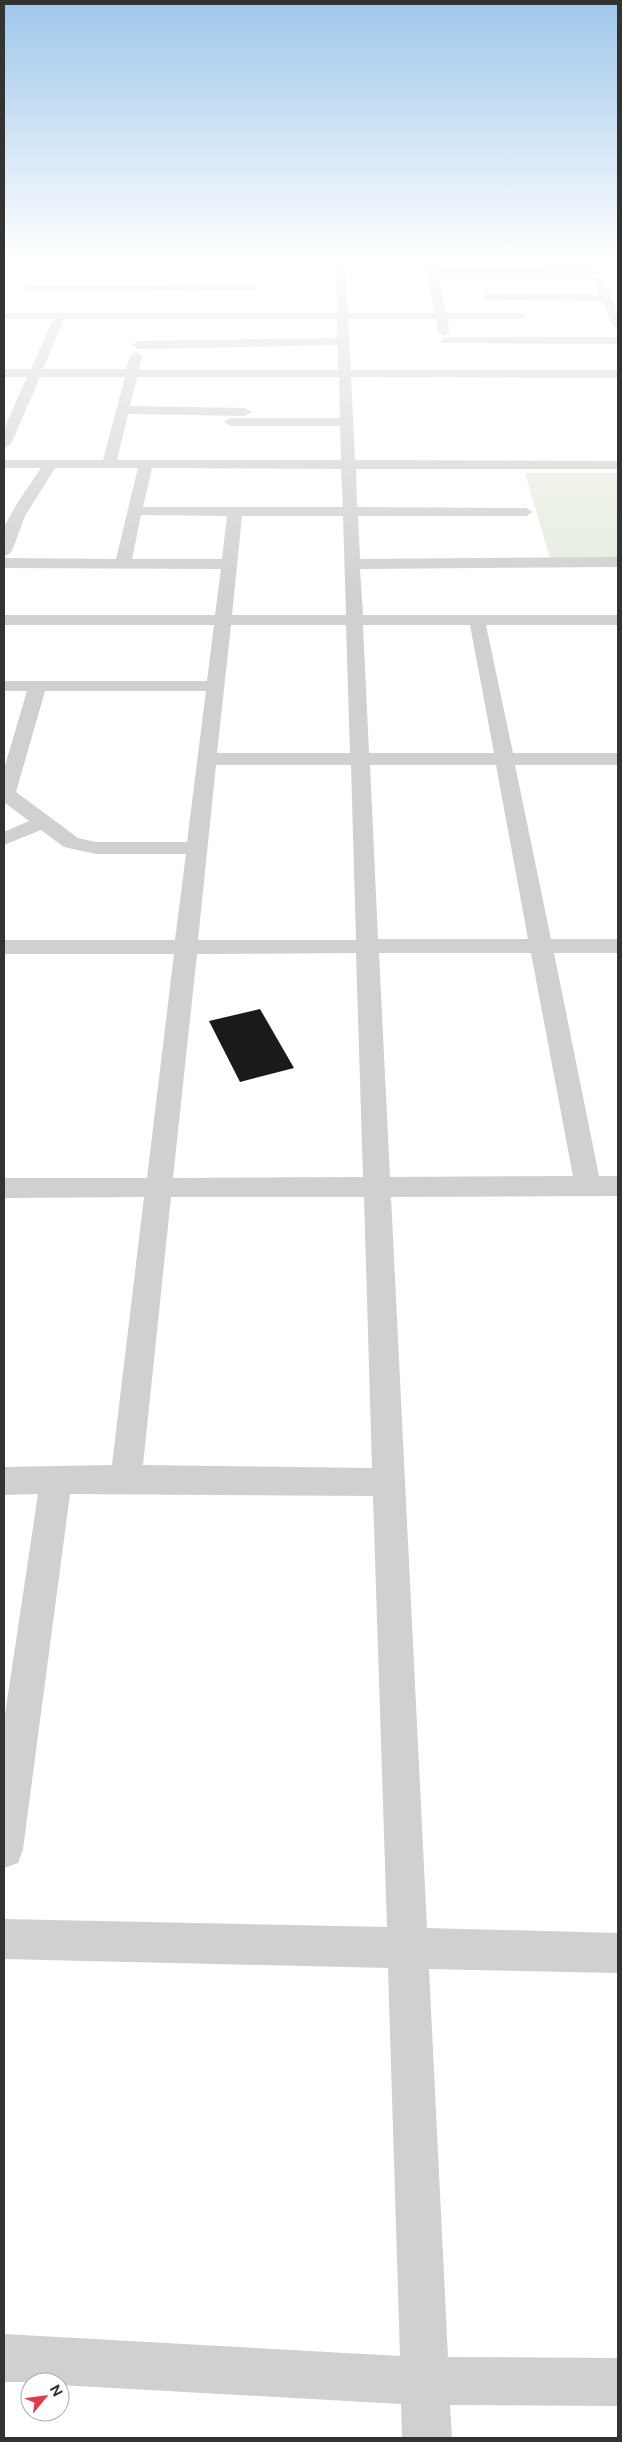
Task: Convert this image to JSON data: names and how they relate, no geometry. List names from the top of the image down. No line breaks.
{"north":"top right"}
